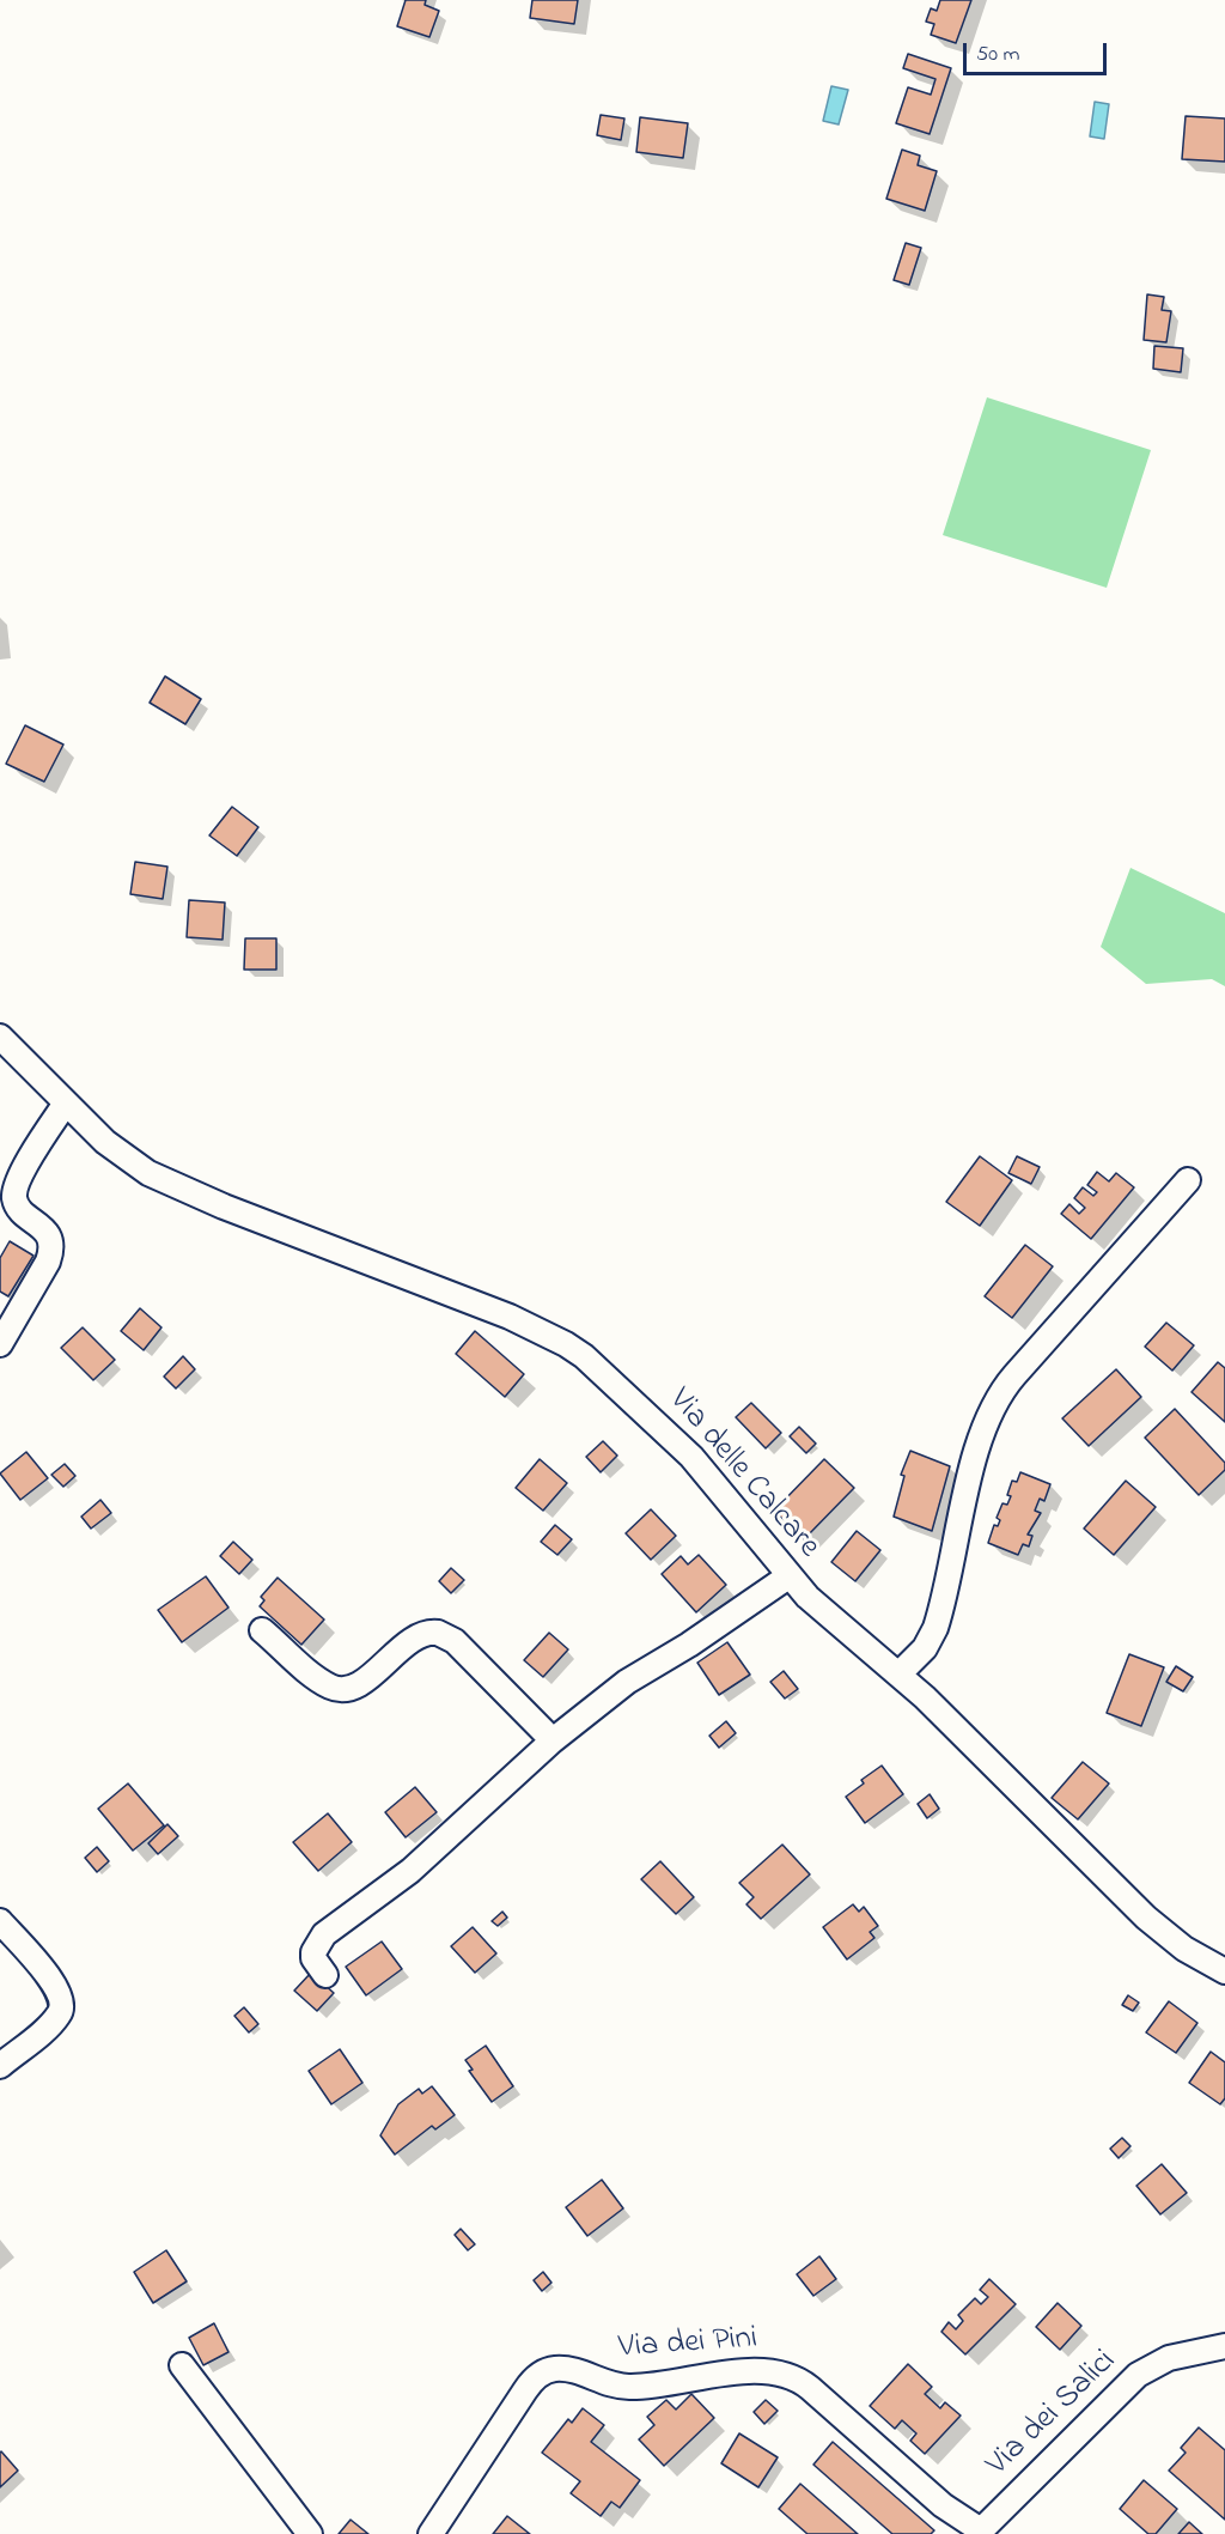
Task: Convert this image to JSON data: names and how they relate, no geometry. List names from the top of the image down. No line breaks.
{"streets":{"street":["Via delle Calcare","Via dei Pini","Via dei Salici"]},"crossings":[["Via dei Pini","Via dei Salici"]],"scale_bar":"50 m"}
